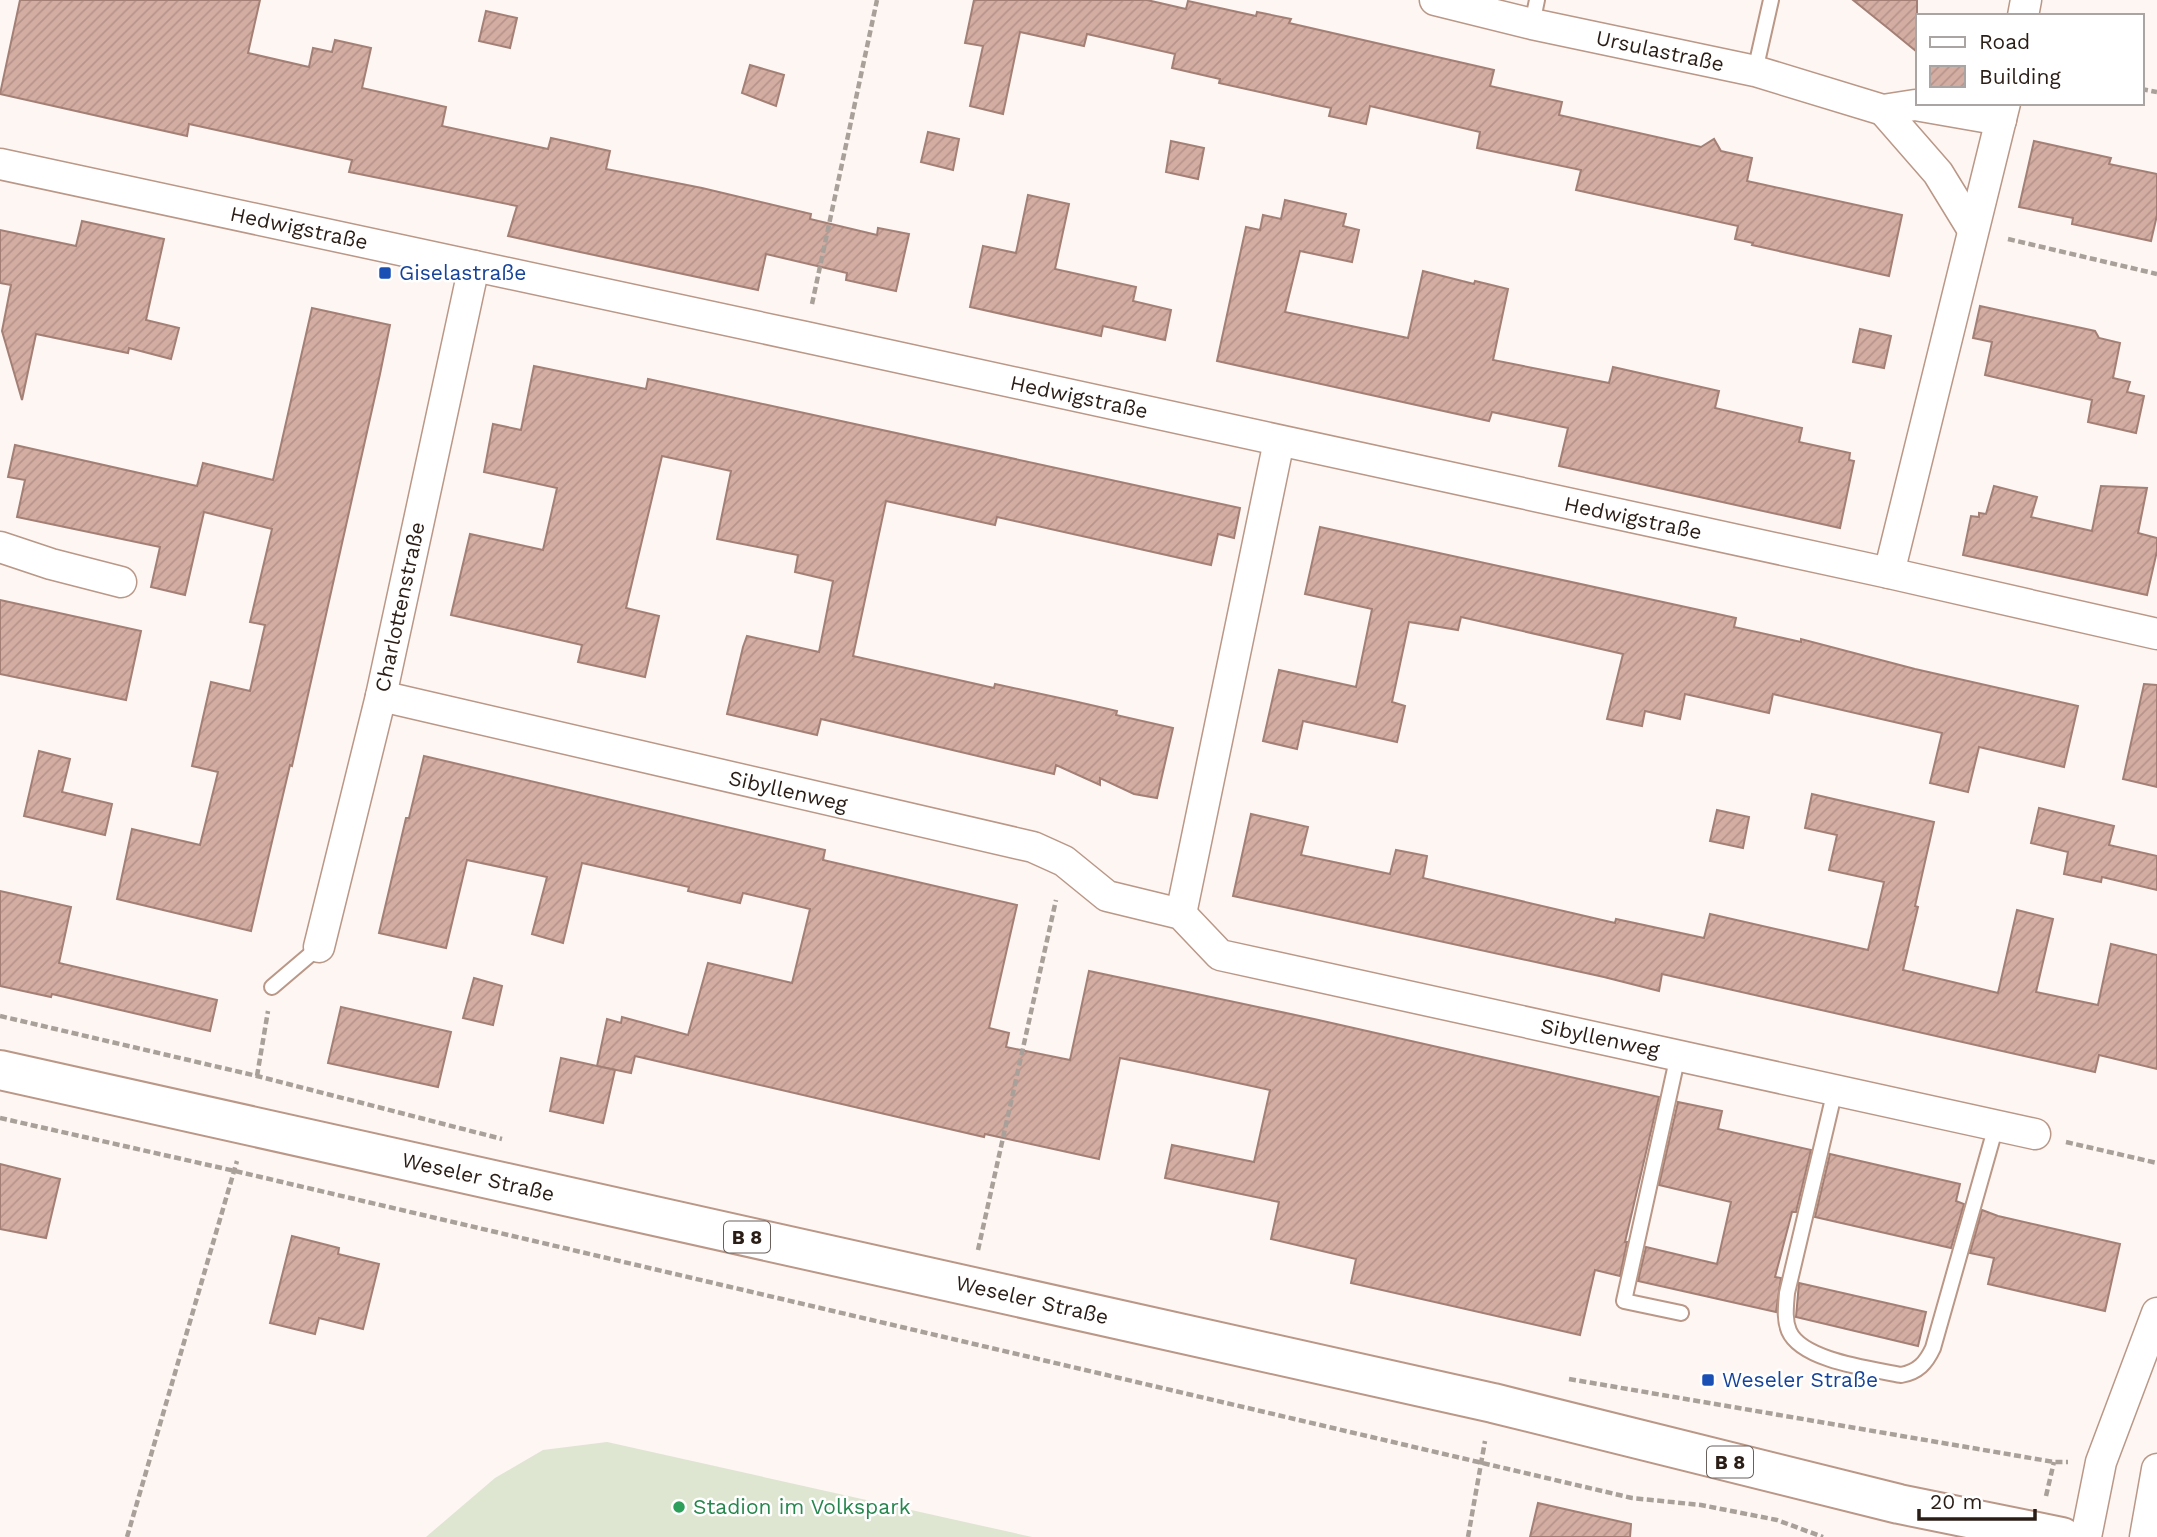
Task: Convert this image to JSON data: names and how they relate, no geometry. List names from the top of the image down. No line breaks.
{"streets":{"main road":["Weseler Straße","B 8"],"street":["Ursulastraße","Hedwigstraße","Charlottenstraße","Sibyllenweg"]},"crossings":[["Ursulastraße","Hedwigstraße"],["Hedwigstraße","Charlottenstraße"],["Charlottenstraße","Sibyllenweg"]],"places":{"transit":["Giselastraße","Weseler Straße"],"other":["Stadion im Volkspark"]},"legend":["Road","Building"],"scale_bar":"20 m"}
